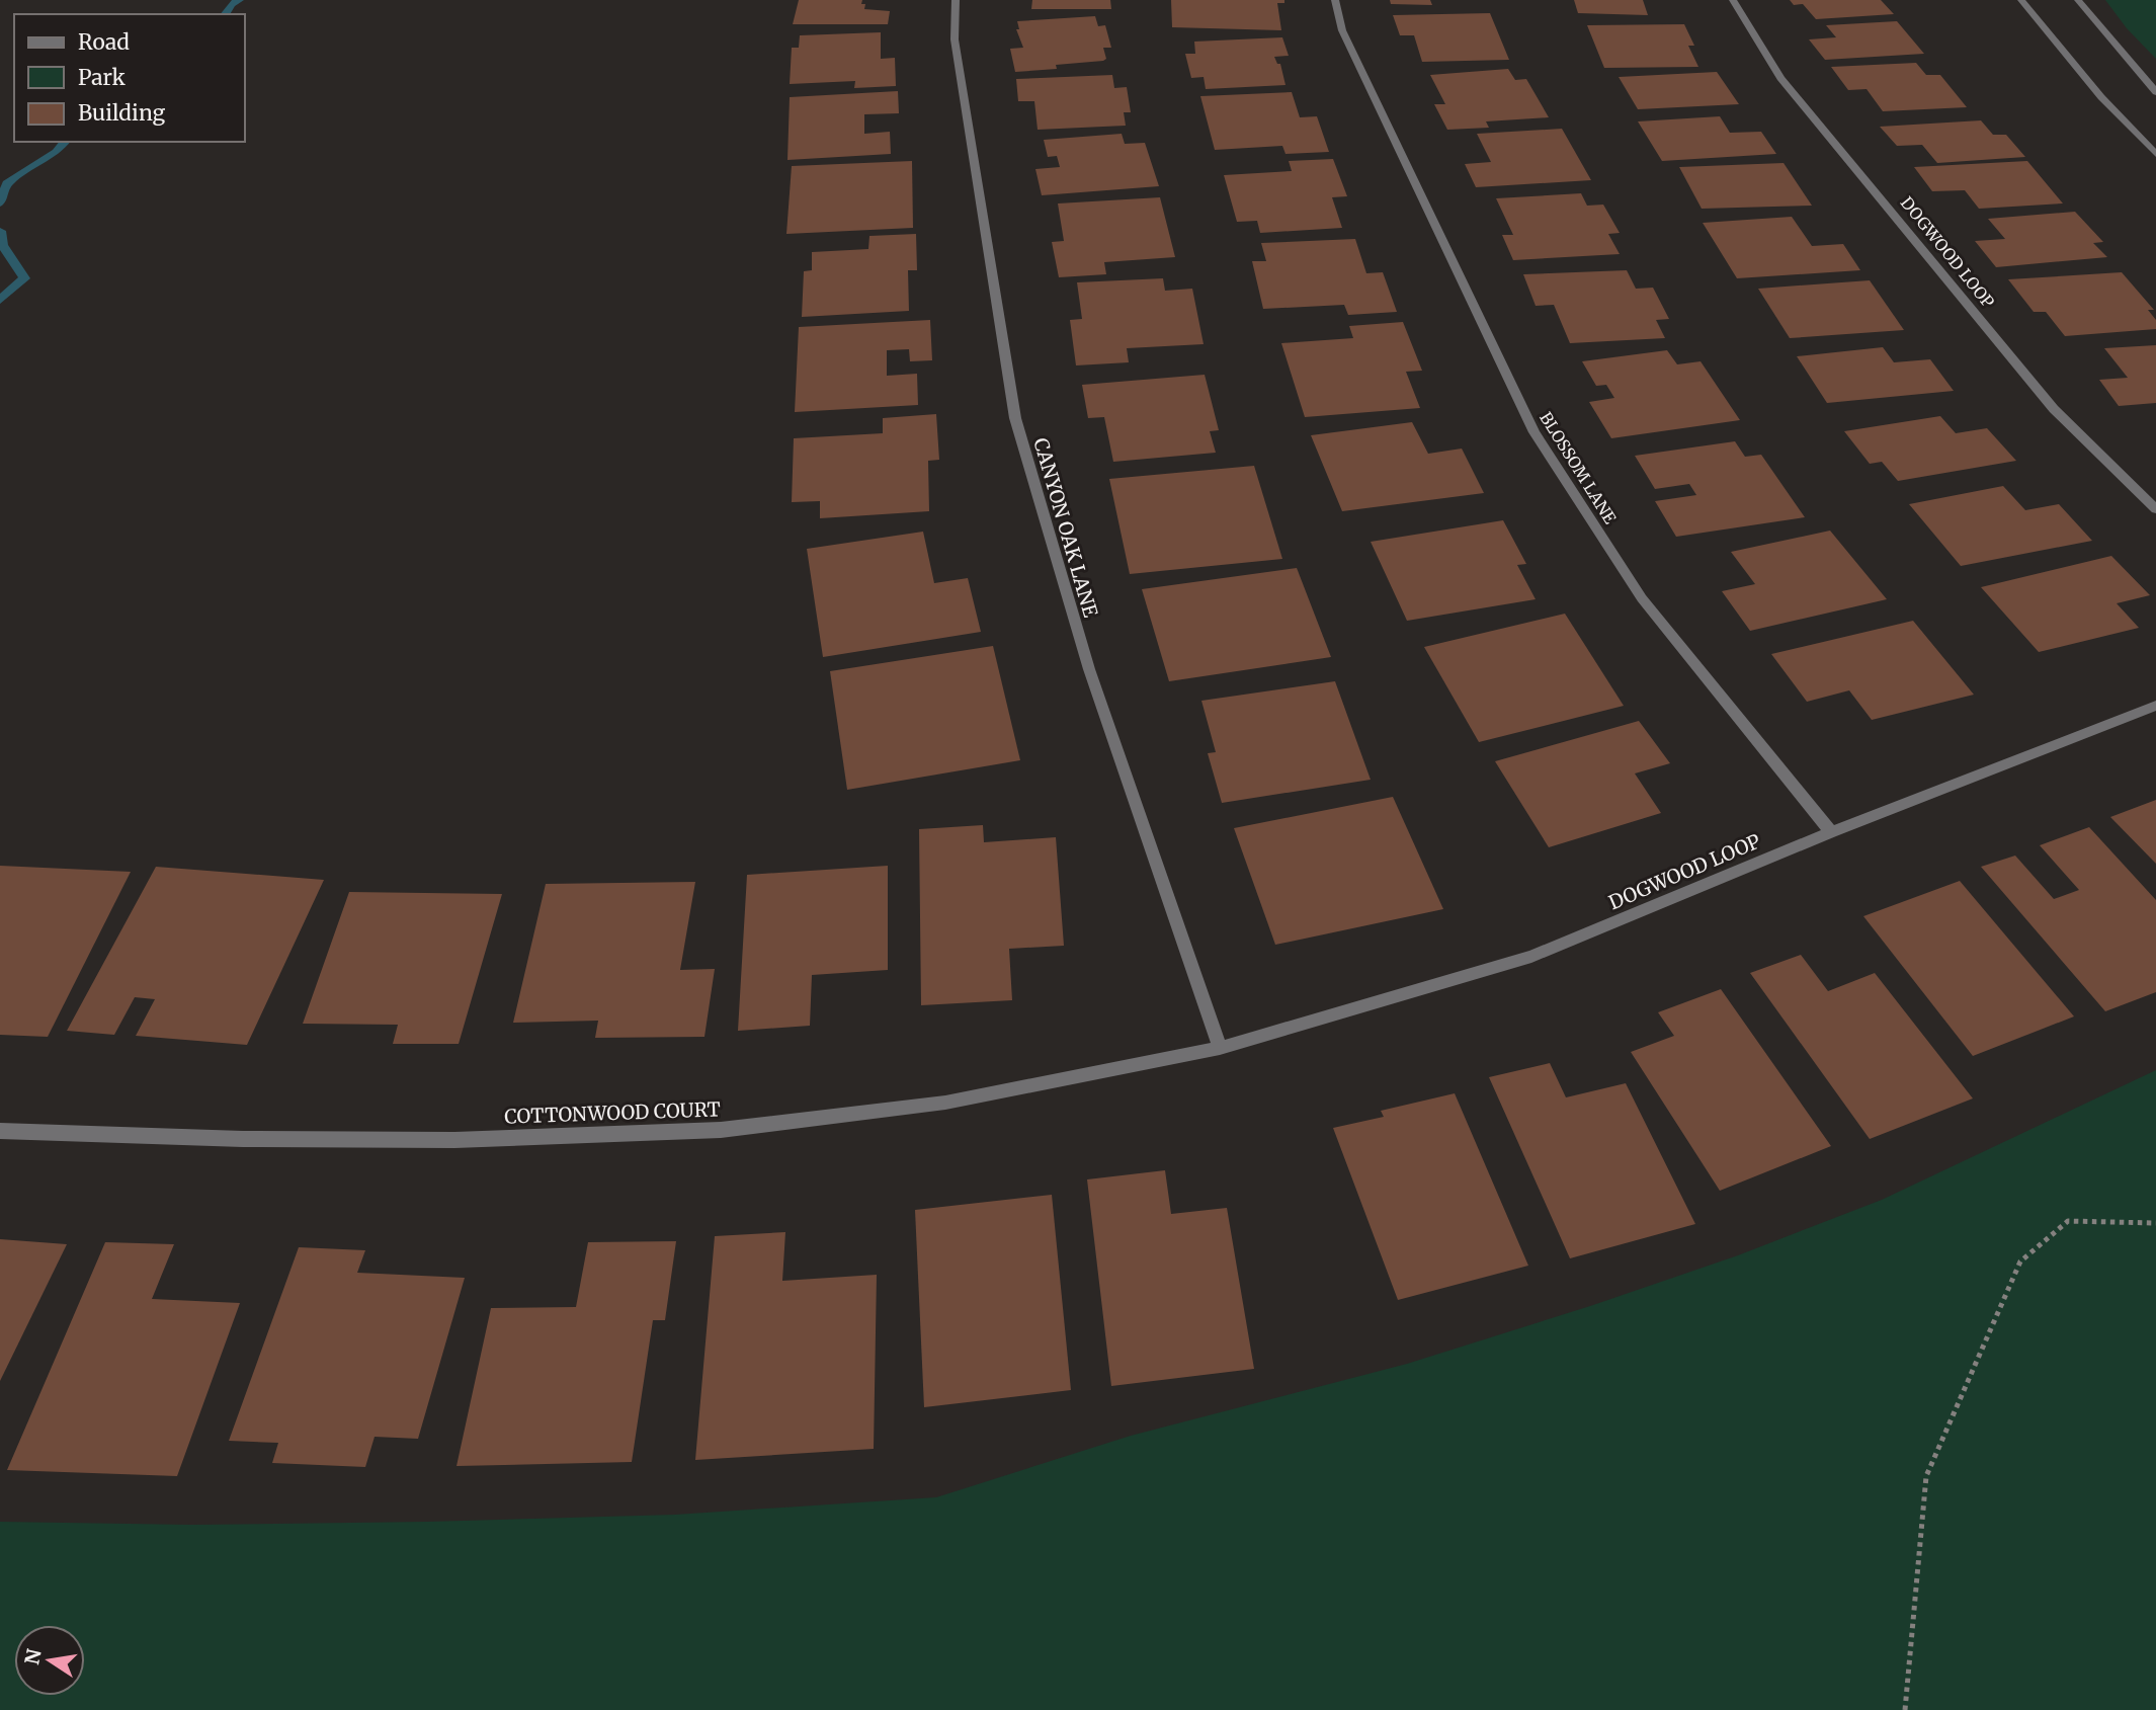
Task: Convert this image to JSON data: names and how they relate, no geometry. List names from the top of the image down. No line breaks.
{"streets":{"street":["DOGWOOD LOOP","BLOSSOM LANE","CANYON OAK LANE","COTTONWOOD COURT"]},"crossings":[["DOGWOOD LOOP","BLOSSOM LANE"],["DOGWOOD LOOP","CANYON OAK LANE"],["DOGWOOD LOOP","COTTONWOOD COURT"],["CANYON OAK LANE","COTTONWOOD COURT"]],"legend":["Road","Park","Building"],"north":"left"}
